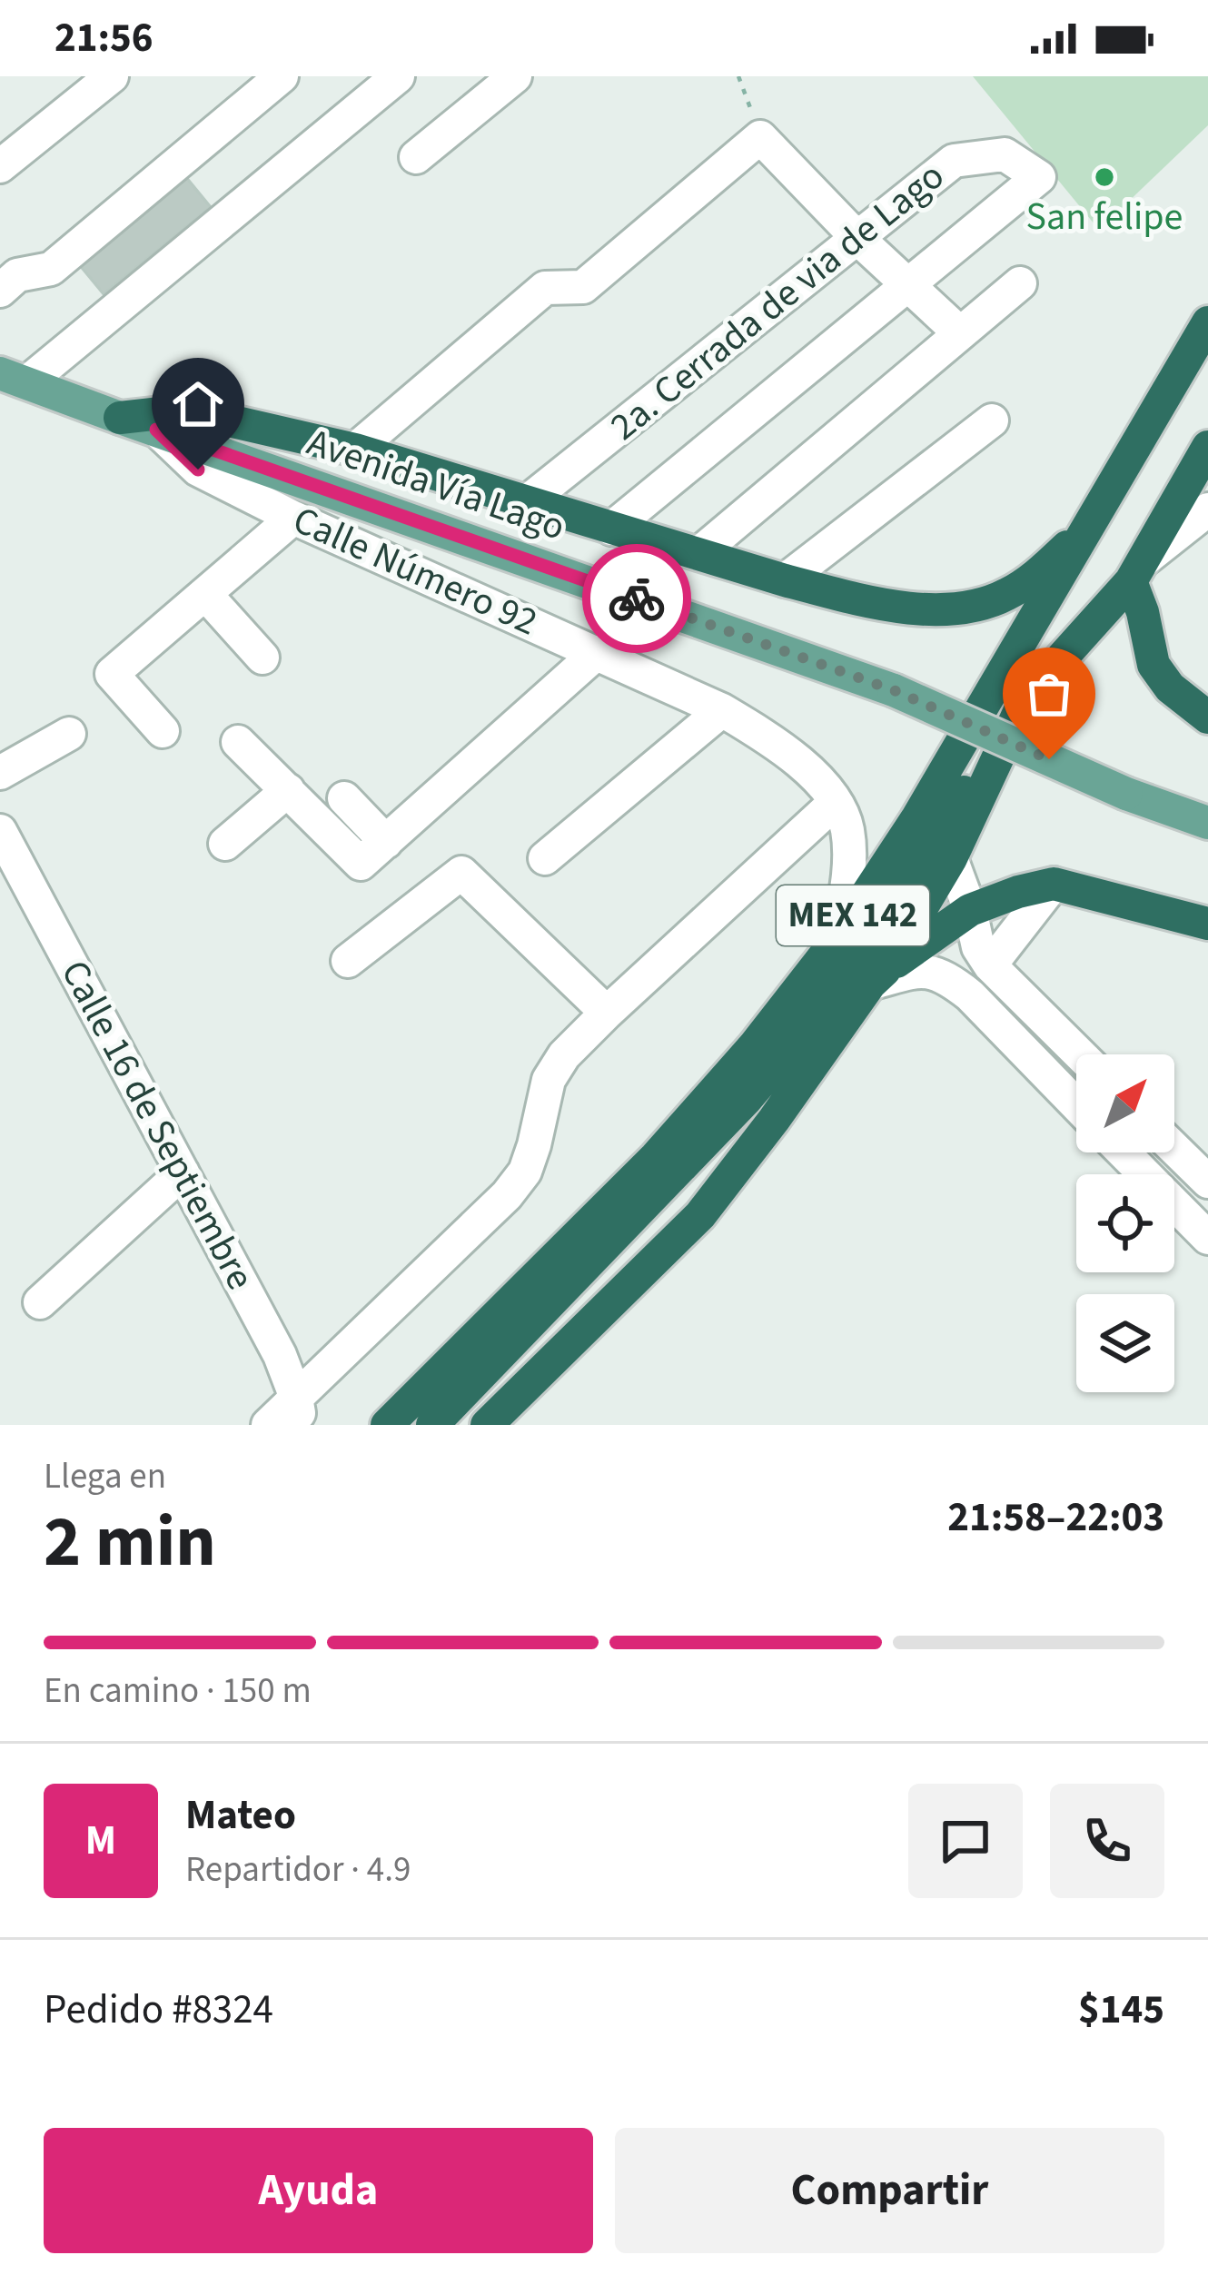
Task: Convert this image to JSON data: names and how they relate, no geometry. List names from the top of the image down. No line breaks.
{"streets":{"highway":["MEX 142"],"main road":["Avenida Vía Lago"],"street":["2a. Cerrada de via de Lago","Calle Número 92","Calle 16 de Septiembre"]},"crossings":[["Avenida Vía Lago","Calle Número 92"]],"places":["San felipe"],"north":"top right","page":{"status":"21:56","heading":["2 min","Llega en","21:58–22:03"],"panel":["Mateo","Repartidor · 4.9","Pedido #8324","$145"],"bar":"En camino · 150 m","round":"M","buttons":["Ayuda","Compartir"]}}
